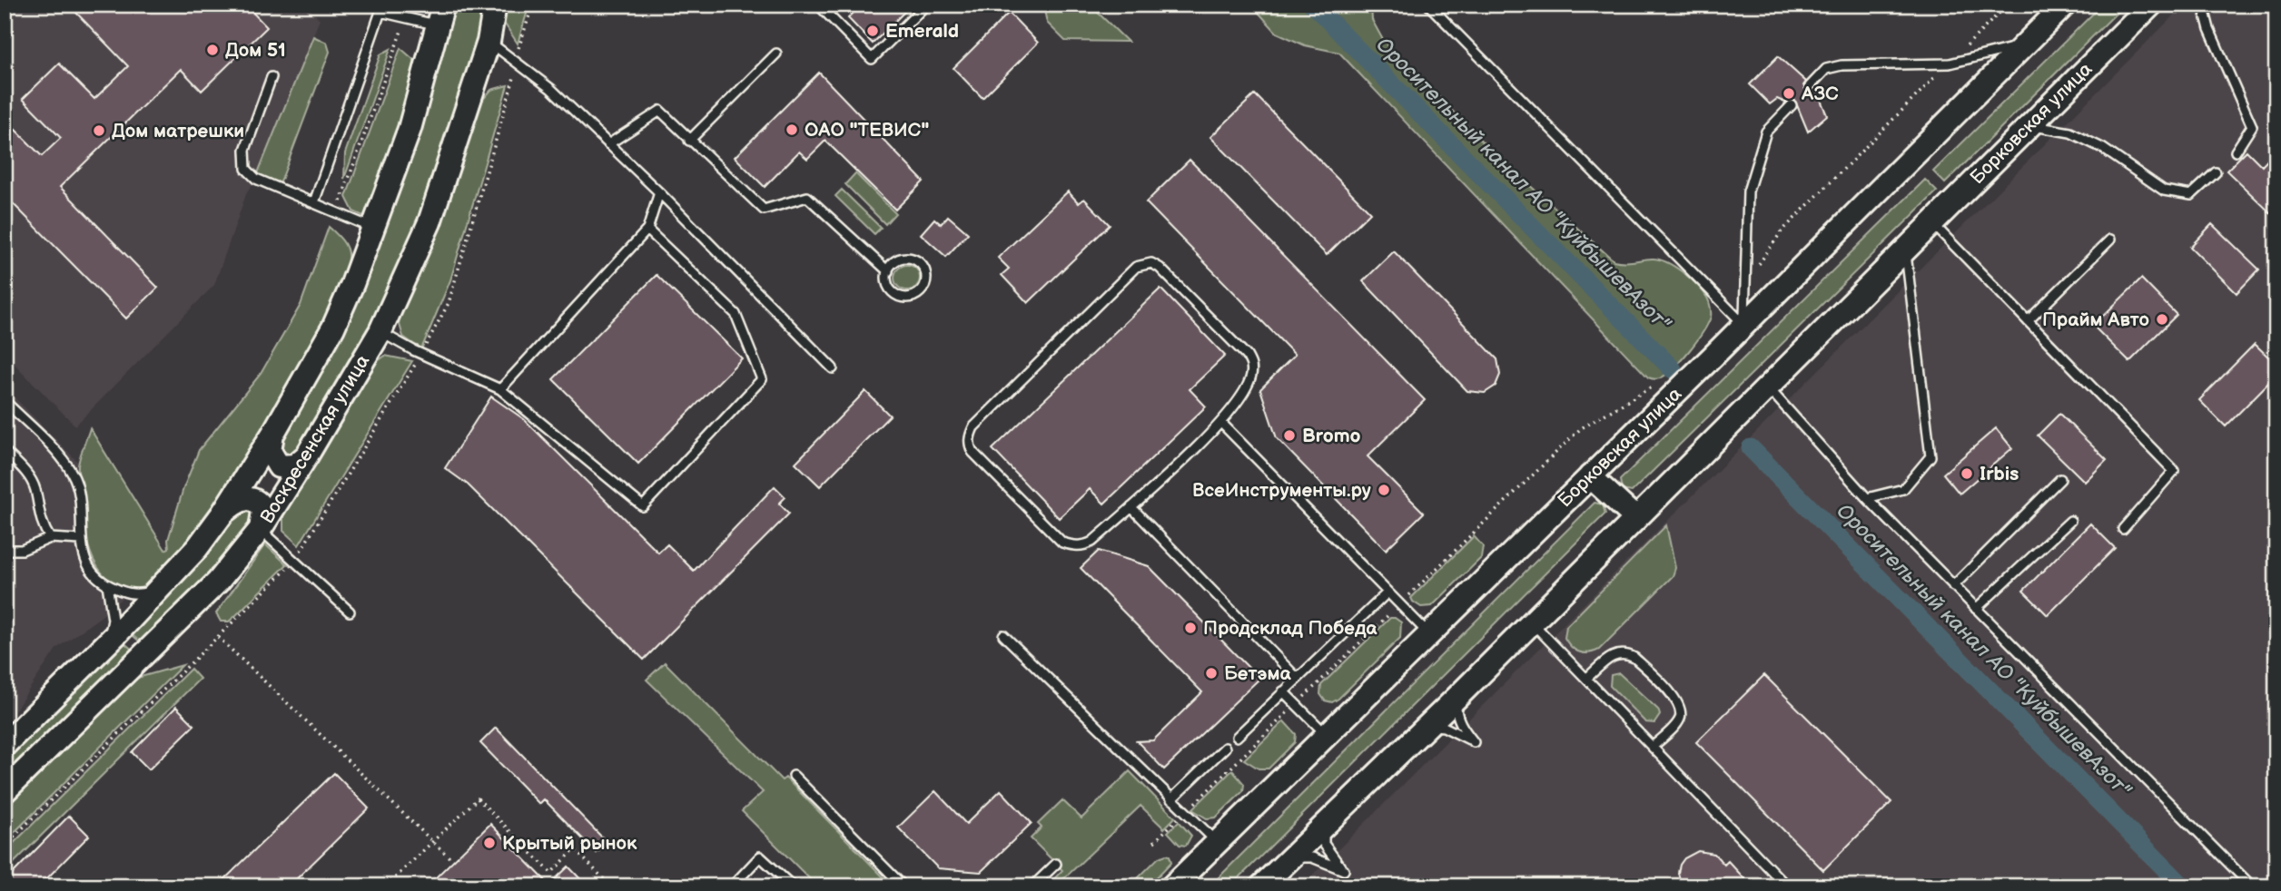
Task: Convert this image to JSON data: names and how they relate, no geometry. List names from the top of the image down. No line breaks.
{"streets":{"main road":["Борковская улица","Воскресенская улица"]},"water":["Оросительный канал АО \"КуйбышевАзот\""],"places":["Emerald","Дом 51","АЗС","ОАО \"ТЕВИС\"","Дом матрешки","Прайм Авто","Bromo","Irbis","ВсеИнструменты.ру","Продсклад Победа","Бетэма","Крытый рынок"]}
